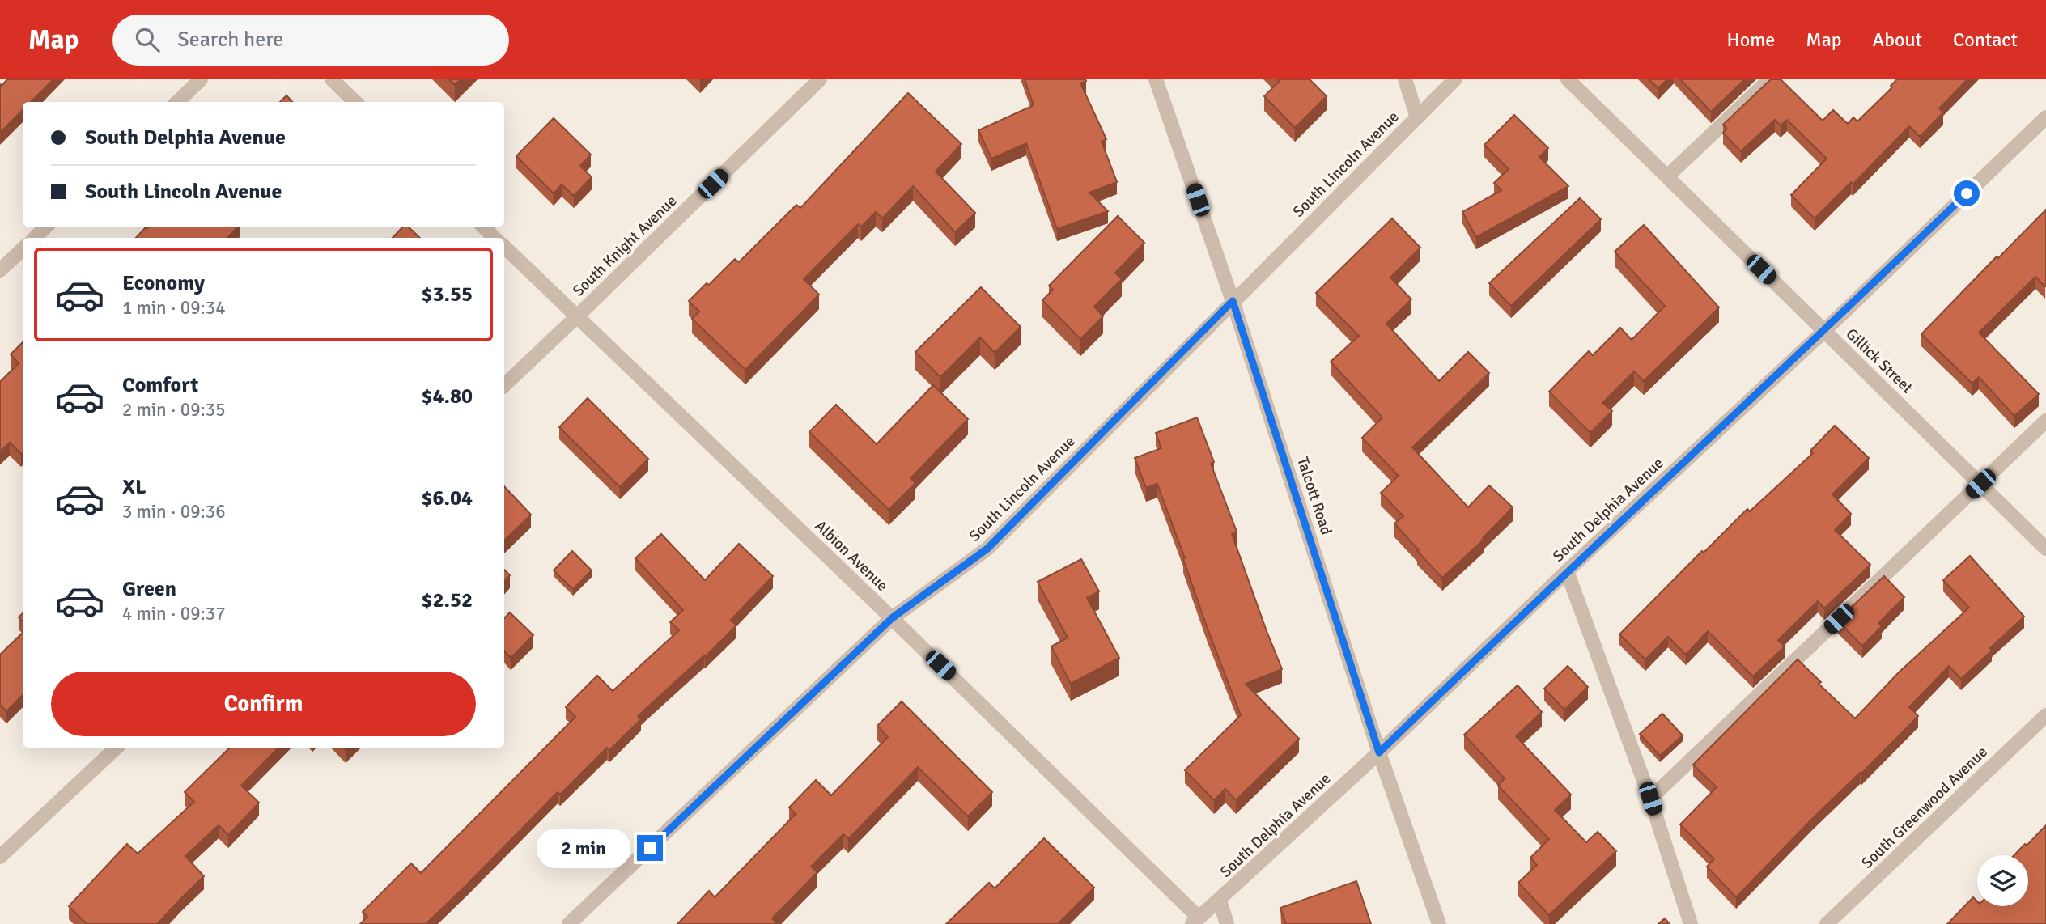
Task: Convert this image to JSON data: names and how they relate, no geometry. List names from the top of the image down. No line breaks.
{"streets":{"street":["South Lincoln Avenue","South Knight Avenue","Gillick Street","Talcott Road","South Delphia Avenue","Albion Avenue","South Greenwood Avenue"]},"crossings":[["South Lincoln Avenue","Talcott Road"],["South Lincoln Avenue","Albion Avenue"],["South Knight Avenue","Albion Avenue"],["Gillick Street","South Delphia Avenue"],["Talcott Road","South Delphia Avenue"],["South Delphia Avenue","Albion Avenue"]],"page":{"header":"Map","search":"Search here","nav":["Home","Map","About","Contact"],"banner":["South Delphia Avenue","South Lincoln Avenue"],"list":[{"name":"Economy","note":"1 min · 09:34","value":"$3.55"},{"name":"Comfort","note":"2 min · 09:35","value":"$4.80"},{"name":"XL","note":"3 min · 09:36","value":"$6.04"},{"name":"Green","note":"4 min · 09:37","value":"$2.52"}],"buttons":"Confirm","bubble":"2 min"}}
